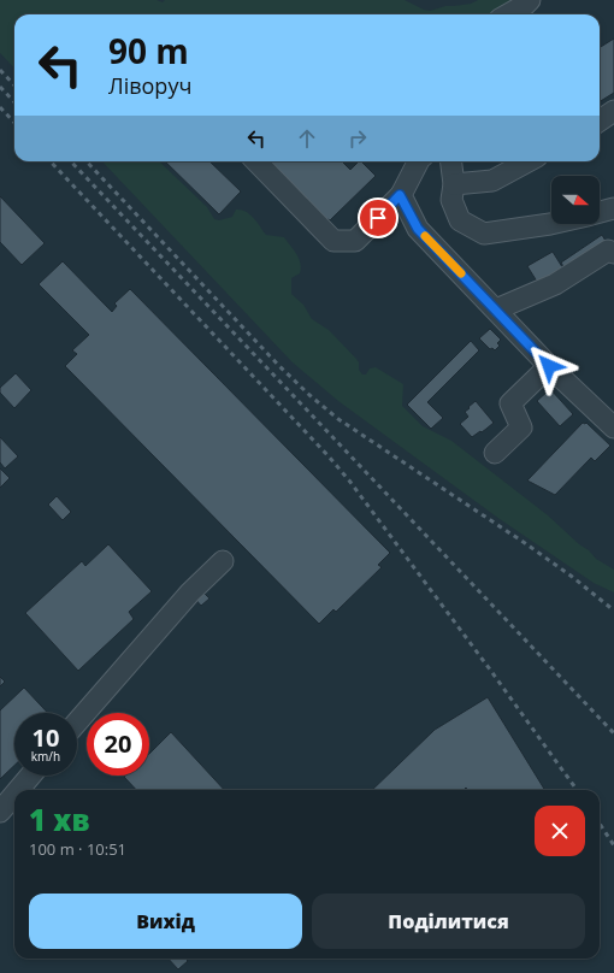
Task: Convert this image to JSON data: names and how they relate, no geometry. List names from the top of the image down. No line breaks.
{"north":"right","page":{"turn":["90 m","Ліворуч"],"speed":"10 km/h","limit":"20","heading":["1 хв","100 m · 10:51"],"buttons":["Вихід","Поділитися"]}}
